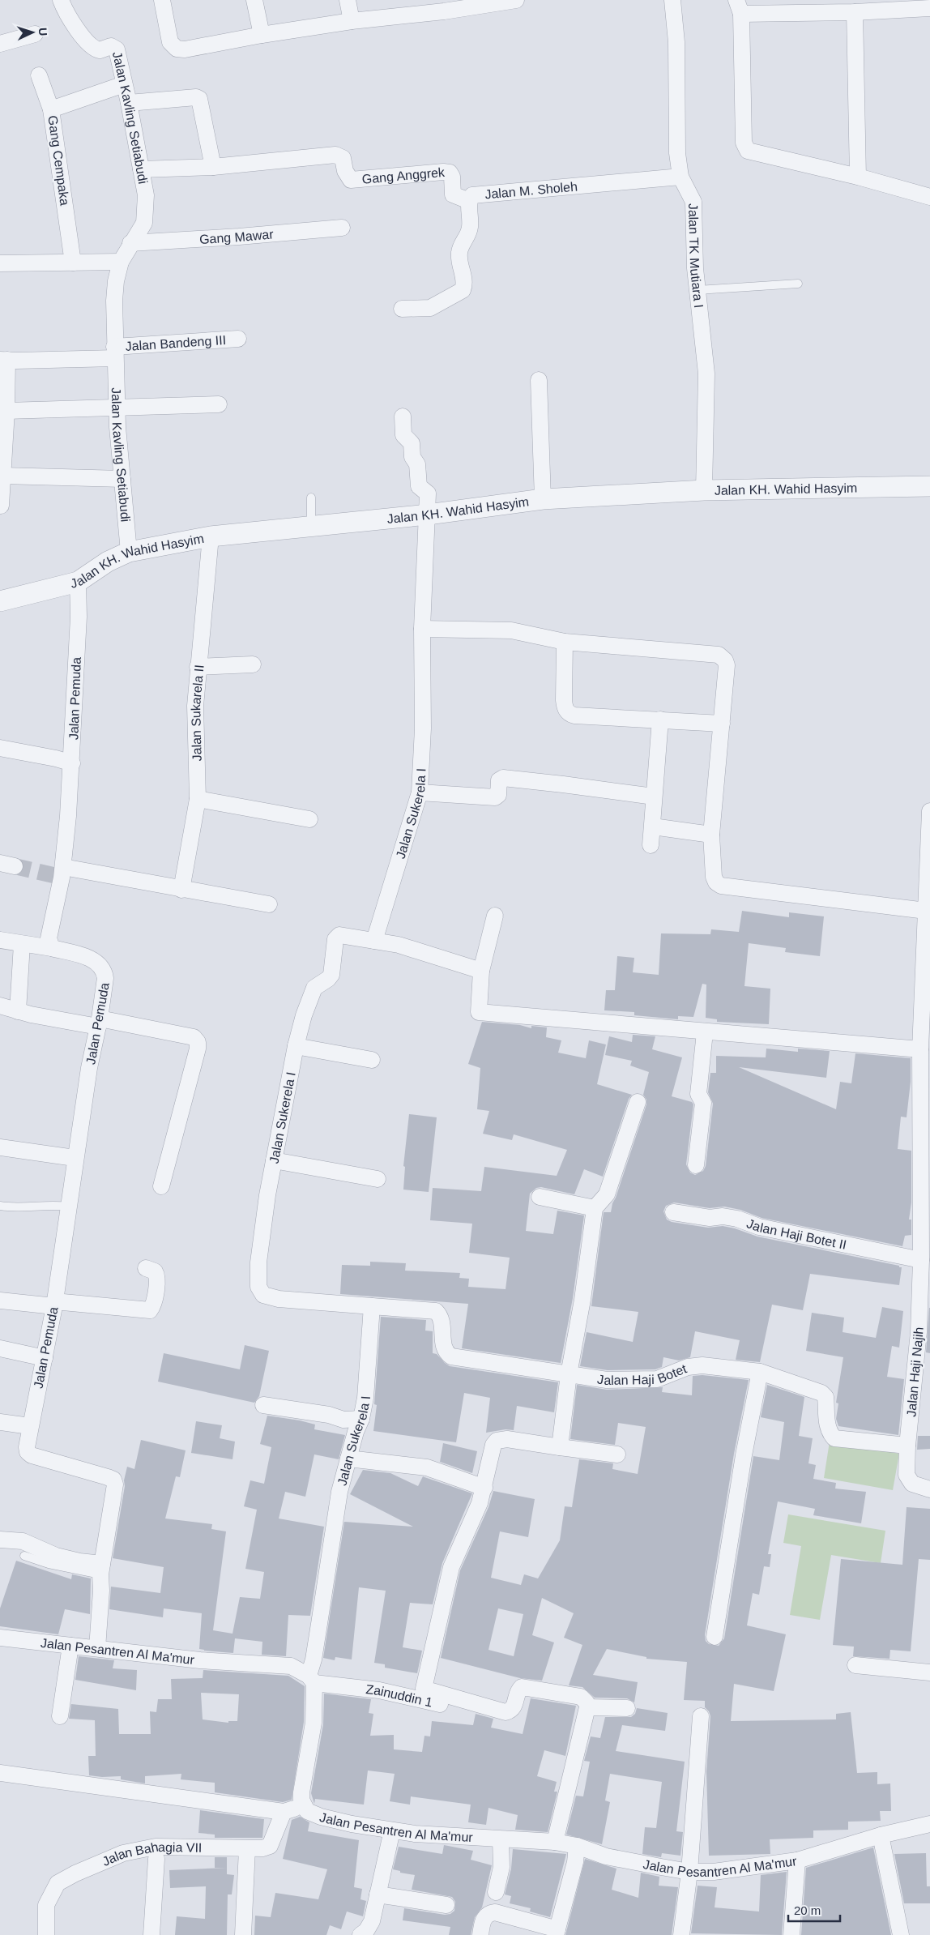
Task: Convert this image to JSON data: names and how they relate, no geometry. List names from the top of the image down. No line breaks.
{"streets":{"street":["Jalan Kavling Setiabudi","Gang Cempaka","Gang Anggrek","Jalan M. Sholeh","Gang Mawar","Jalan TK Mutiara I","Jalan Bandeng III","Jalan KH. Wahid Hasyim","Jalan Pemuda","Jalan Sukarela II","Jalan Sukerela I","Jalan Haji Botet II","Jalan Haji Botet","Jalan Haji Najih","Jalan Pesantren Al Ma'mur","Zainuddin 1","Jalan Bahagia VII"]},"crossings":[["Jalan Kavling Setiabudi","Gang Cempaka"],["Jalan Kavling Setiabudi","Gang Anggrek"],["Jalan Kavling Setiabudi","Gang Mawar"],["Jalan Kavling Setiabudi","Jalan Bandeng III"],["Jalan Kavling Setiabudi","Jalan KH. Wahid Hasyim"],["Gang Anggrek","Jalan M. Sholeh"],["Jalan M. Sholeh","Jalan TK Mutiara I"],["Jalan TK Mutiara I","Jalan KH. Wahid Hasyim"],["Jalan KH. Wahid Hasyim","Jalan Pemuda"],["Jalan KH. Wahid Hasyim","Jalan Sukarela II"],["Jalan KH. Wahid Hasyim","Jalan Sukerela I"],["Jalan Sukerela I","Jalan Haji Botet"],["Jalan Sukerela I","Jalan Pesantren Al Ma'mur"],["Jalan Sukerela I","Zainuddin 1"],["Jalan Haji Botet II","Jalan Haji Najih"],["Jalan Haji Botet","Jalan Haji Najih"],["Jalan Pesantren Al Ma'mur","Zainuddin 1"]],"scale_bar":"20 m","north":"right"}
